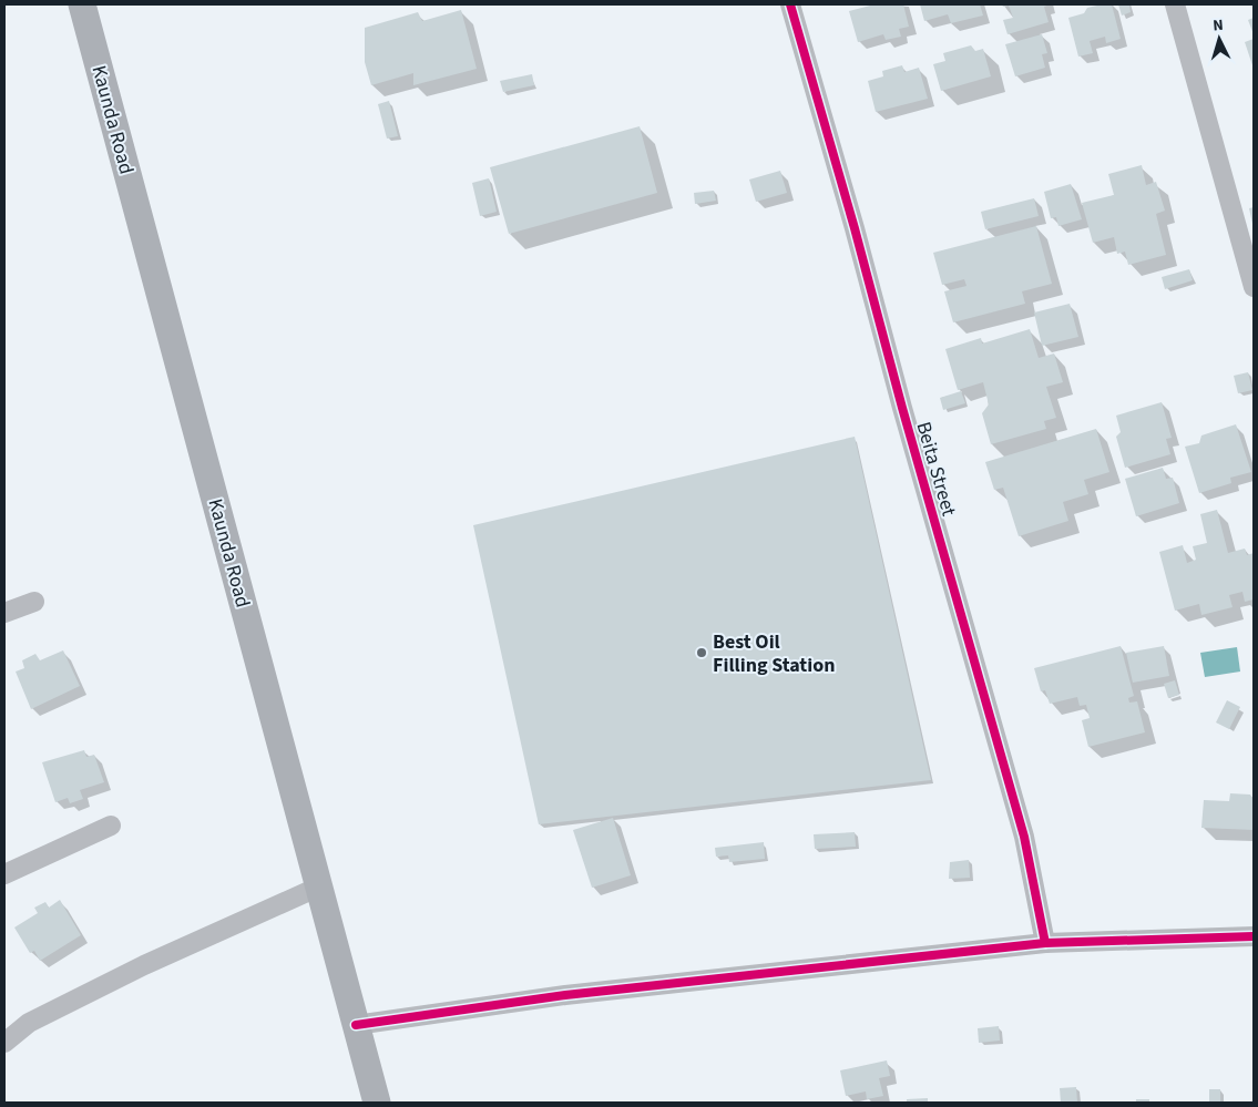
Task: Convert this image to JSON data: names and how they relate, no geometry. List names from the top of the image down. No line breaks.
{"streets":{"main road":["Kaunda Road"],"street":["Beita Street"]},"places":["Best Oil Filling Station"],"north":"top"}
